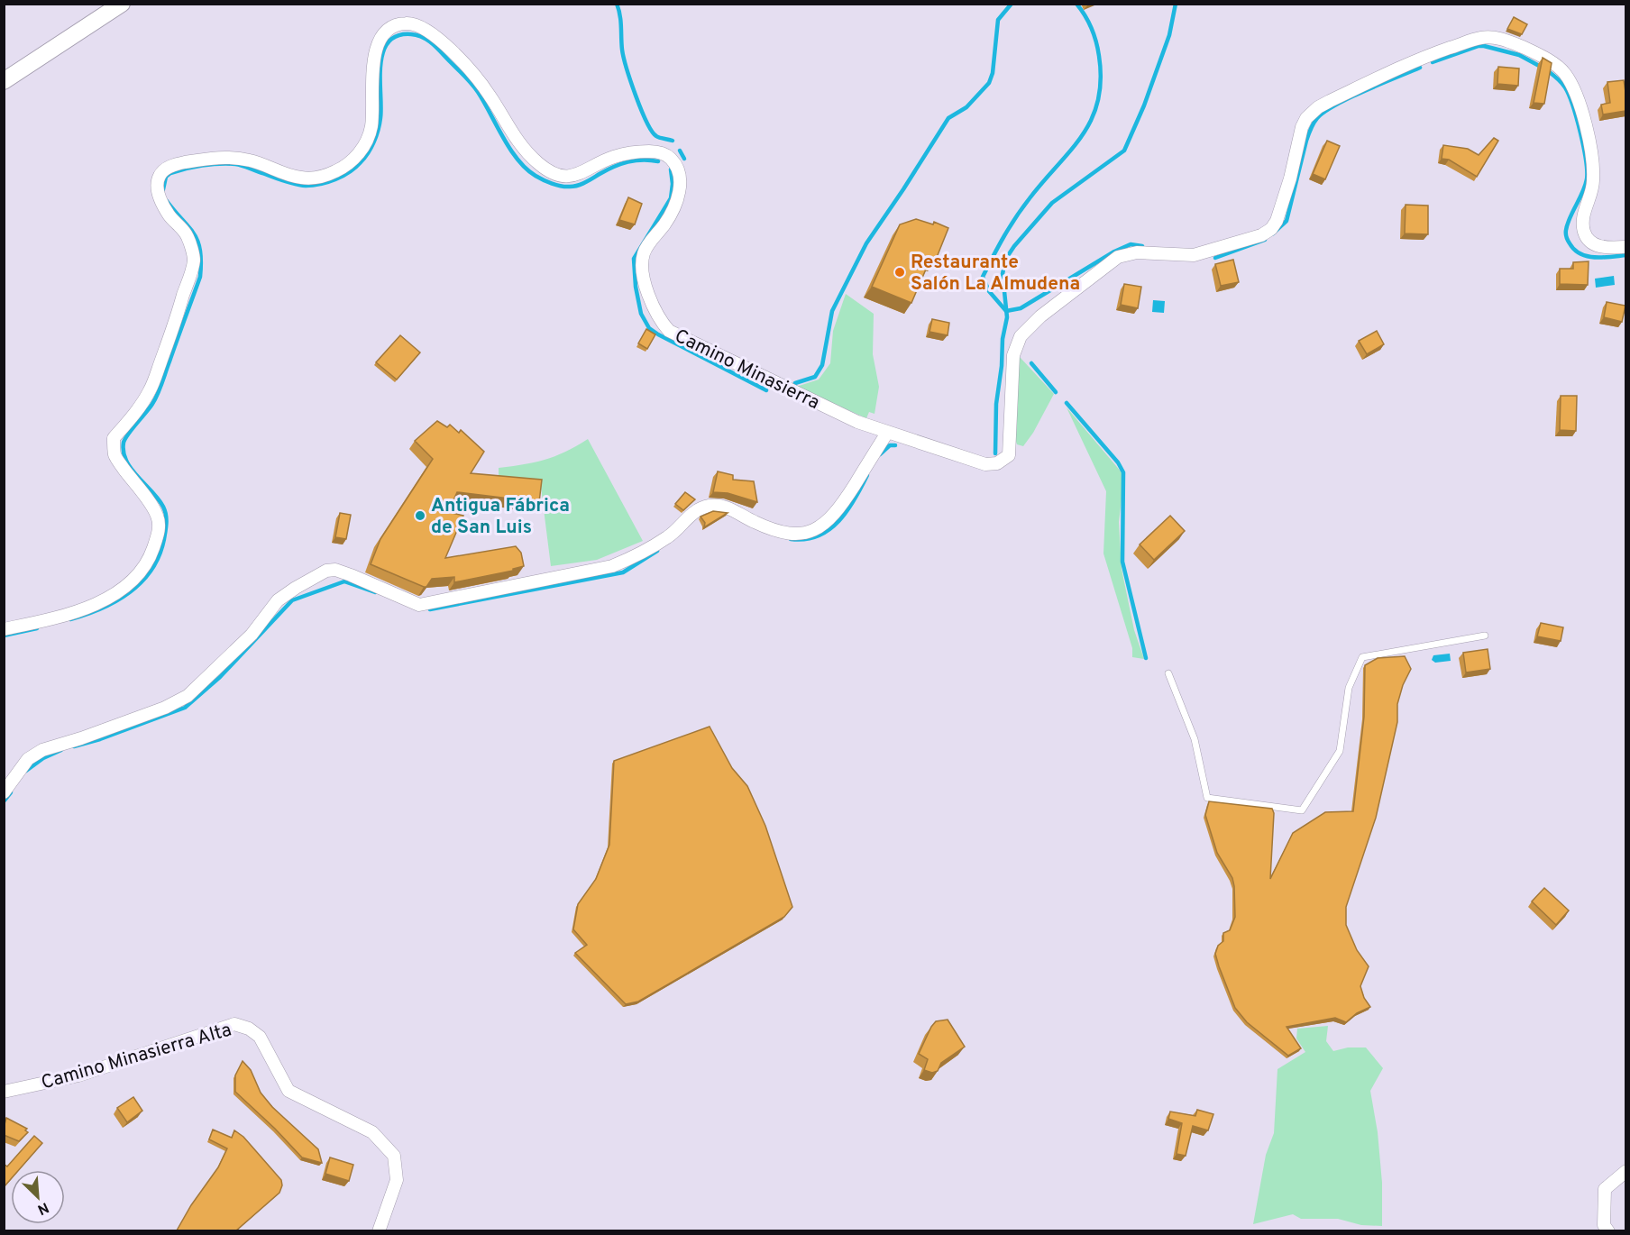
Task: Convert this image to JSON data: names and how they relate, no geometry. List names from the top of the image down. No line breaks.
{"streets":{"street":["Camino Minasierra","Camino Minasierra Alta"]},"places":["Restaurante Salón La Almudena","Antigua Fábrica de San Luis"],"north":"bottom right"}
